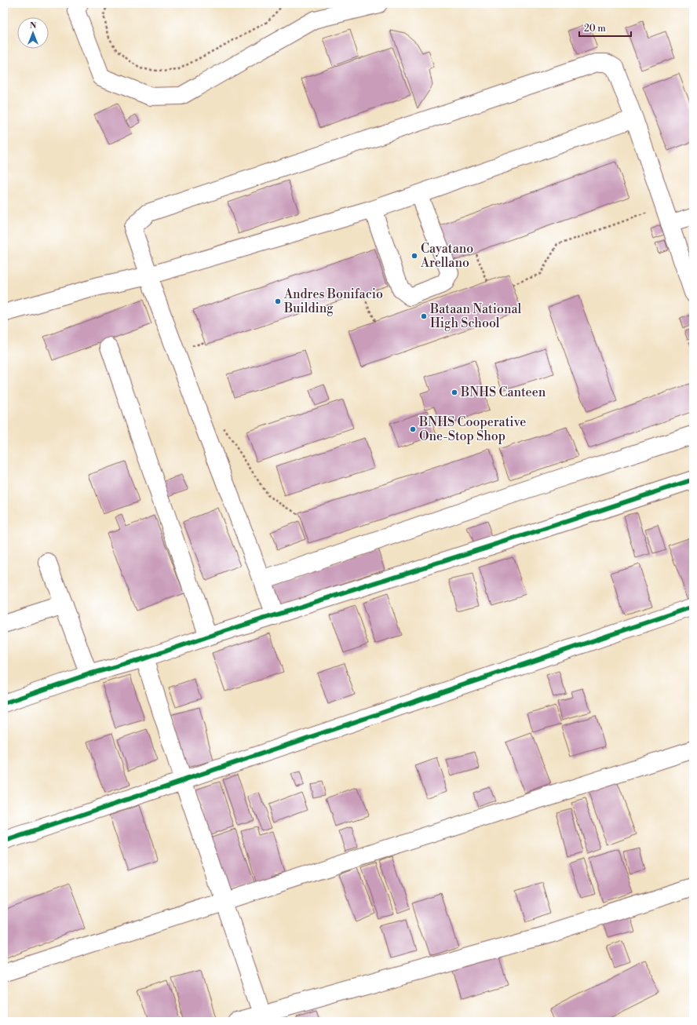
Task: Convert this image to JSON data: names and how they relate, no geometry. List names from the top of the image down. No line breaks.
{"places":["Cayatano Arellano","Andres Bonifacio Building","Bataan National High School","BNHS Canteen","BNHS Cooperative One-Stop Shop"],"scale_bar":"20 m","north":"top"}
